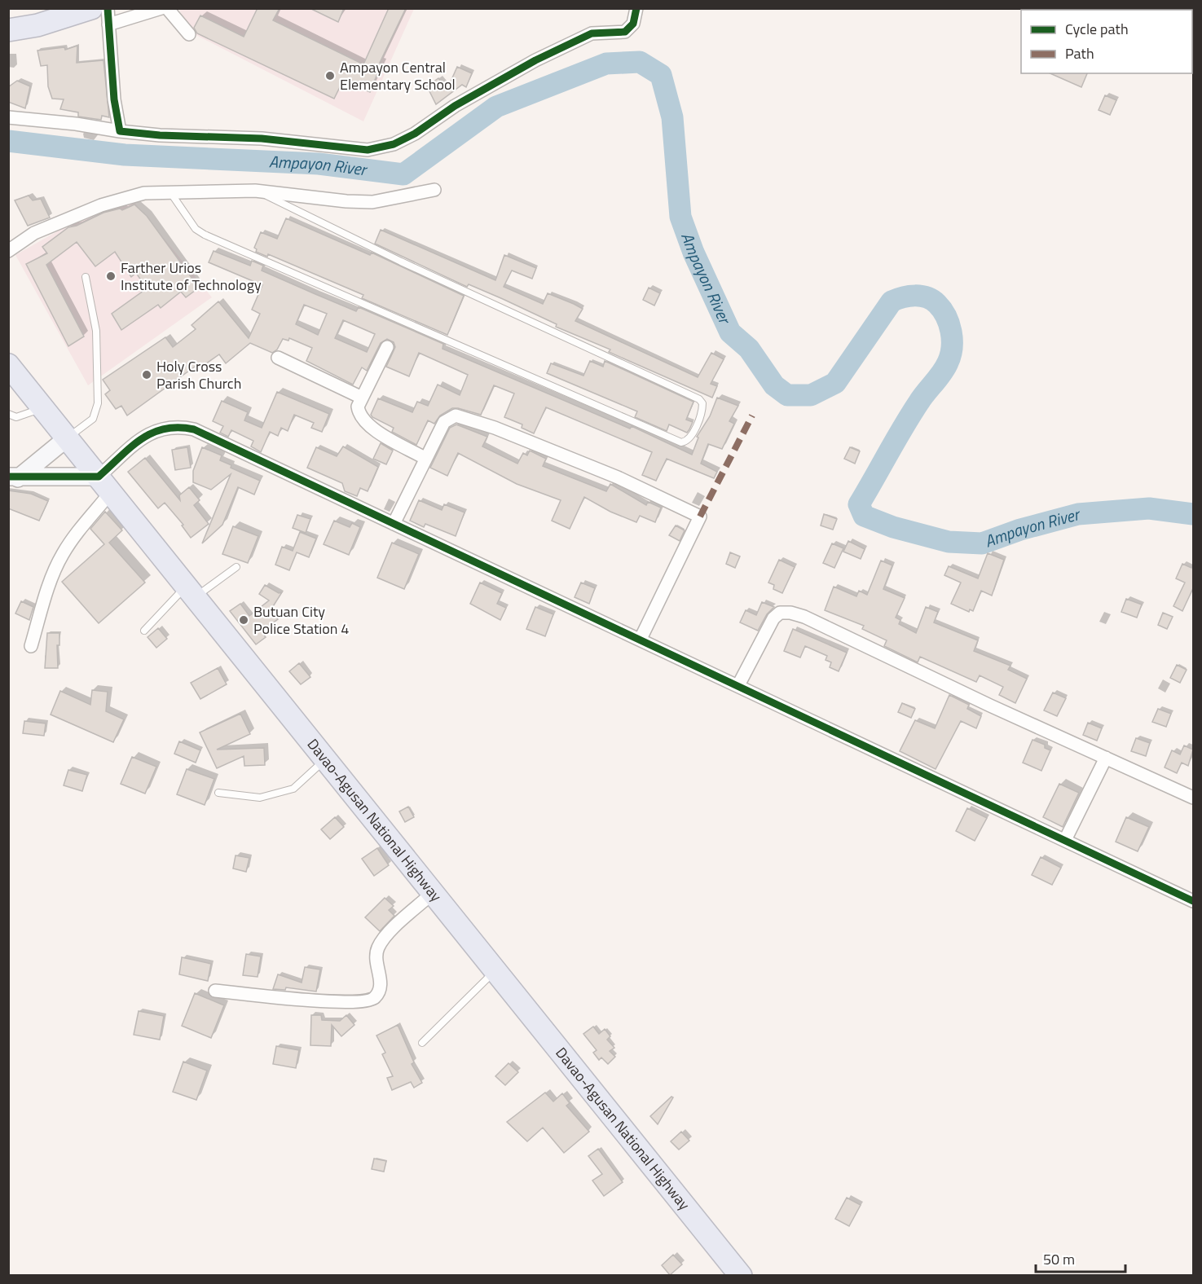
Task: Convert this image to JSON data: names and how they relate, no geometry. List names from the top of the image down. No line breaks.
{"streets":{"highway":["Davao-Agusan National Highway"]},"water":["Ampayon River"],"places":["Ampayon Central Elementary School","Farther Urios Institute of Technology","Holy Cross Parish Church","Butuan City Police Station 4"],"legend":["Cycle path","Path"],"scale_bar":"50 m"}
